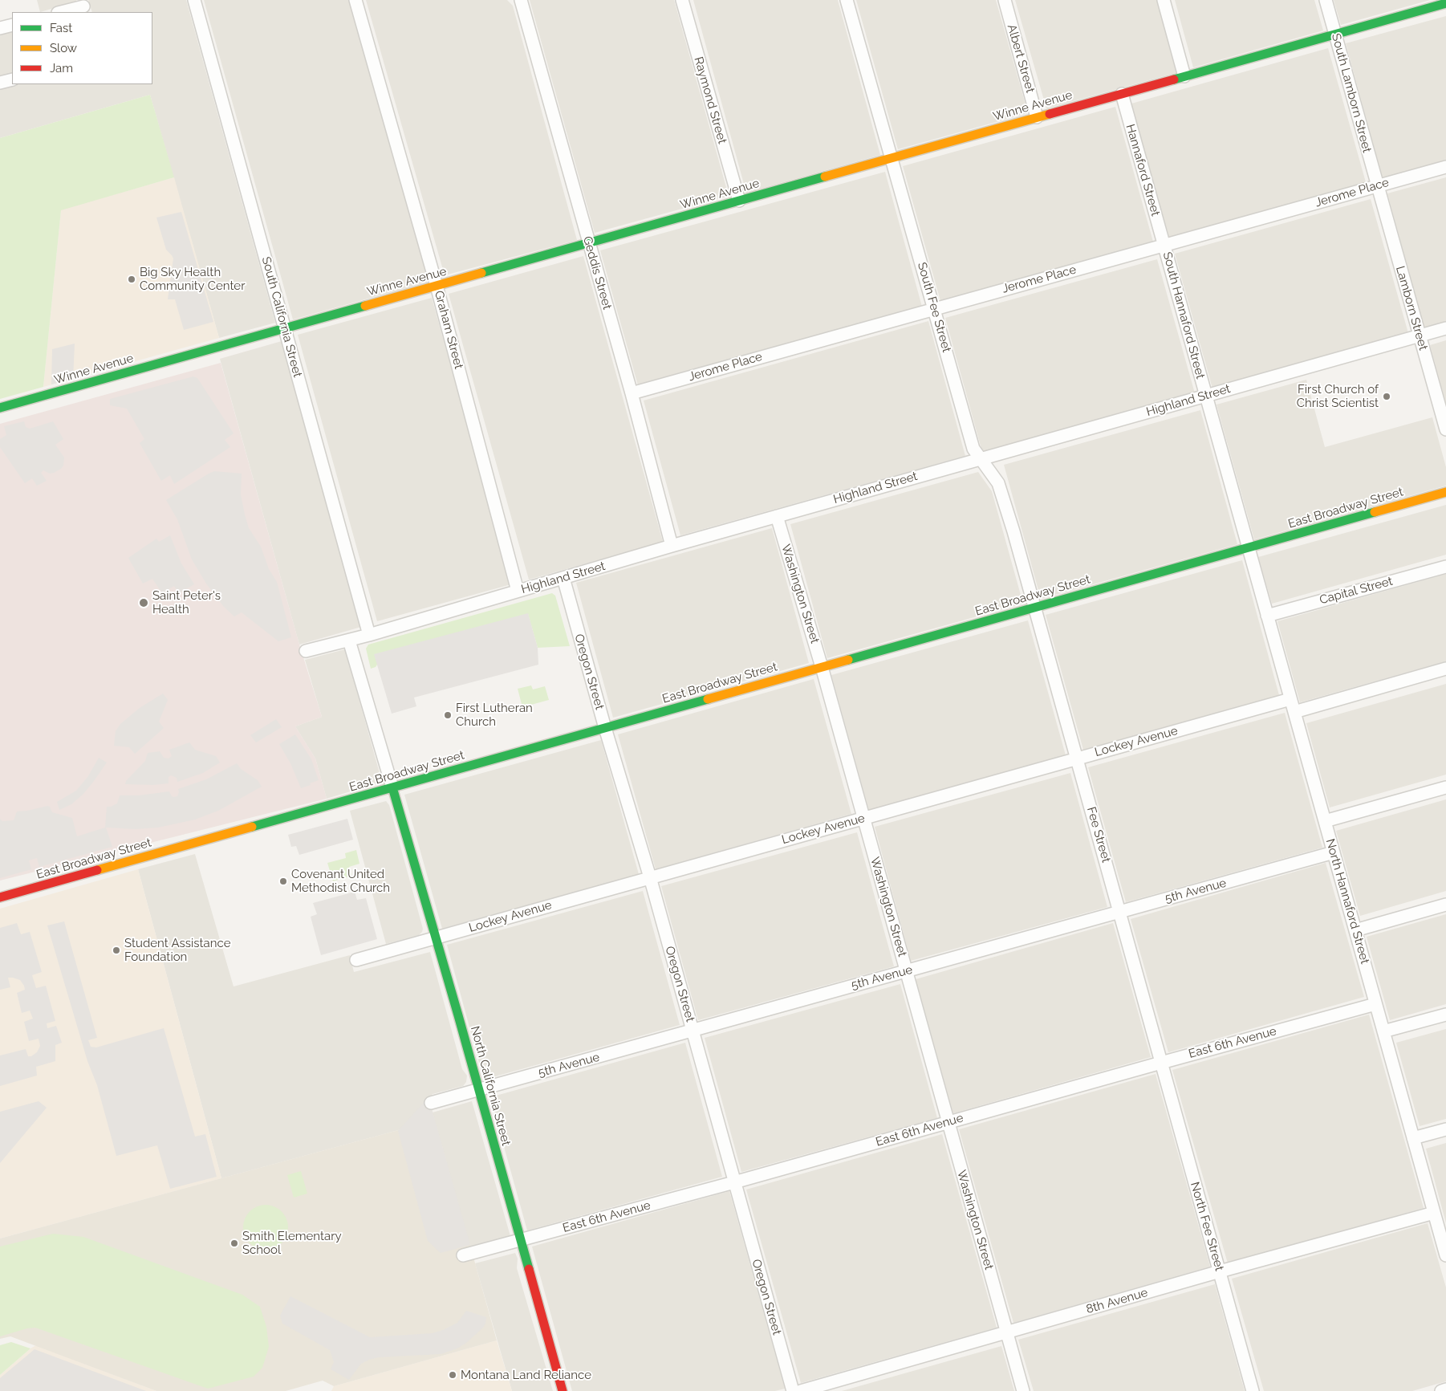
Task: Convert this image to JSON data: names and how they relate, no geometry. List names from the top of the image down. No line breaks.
{"streets":{"street":["Albert Street","South Lamborn Street","Raymond Street","Winne Avenue","Hannaford Street","Jerome Place","Geddis Street","South Fee Street","Lamborn Street","South Hannaford Street","South California Street","Graham Street","Highland Street","East Broadway Street","Capital Street","Washington Street","Oregon Street","Lockey Avenue","Fee Street","5th Avenue","North Hannaford Street","East 6th Avenue","North California Street","North Fee Street","8th Avenue"]},"crossings":[["Albert Street","Winne Avenue"],["South Lamborn Street","Winne Avenue"],["South Lamborn Street","Jerome Place"],["South Lamborn Street","Lamborn Street"],["Raymond Street","Winne Avenue"],["Winne Avenue","Hannaford Street"],["Winne Avenue","Geddis Street"],["Winne Avenue","South Fee Street"],["Winne Avenue","South California Street"],["Winne Avenue","Graham Street"],["Hannaford Street","Jerome Place"],["Hannaford Street","South Hannaford Street"],["Jerome Place","Geddis Street"],["Jerome Place","South Fee Street"],["Jerome Place","Lamborn Street"],["Jerome Place","South Hannaford Street"],["Geddis Street","Highland Street"],["South Fee Street","Highland Street"],["South Fee Street","East Broadway Street"],["South Fee Street","Fee Street"],["Lamborn Street","Highland Street"],["South Hannaford Street","Highland Street"],["South Hannaford Street","East Broadway Street"],["South Hannaford Street","North Hannaford Street"],["South California Street","Highland Street"],["Graham Street","Highland Street"],["Highland Street","Washington Street"],["Highland Street","Oregon Street"],["East Broadway Street","Washington Street"],["East Broadway Street","Oregon Street"],["East Broadway Street","Fee Street"],["East Broadway Street","North Hannaford Street"],["East Broadway Street","North California Street"],["Capital Street","North Hannaford Street"],["Washington Street","Lockey Avenue"],["Washington Street","5th Avenue"],["Washington Street","East 6th Avenue"],["Washington Street","8th Avenue"],["Oregon Street","Lockey Avenue"],["Oregon Street","5th Avenue"],["Oregon Street","East 6th Avenue"],["Lockey Avenue","Fee Street"],["Lockey Avenue","North Hannaford Street"],["Lockey Avenue","North California Street"],["Fee Street","5th Avenue"],["Fee Street","East 6th Avenue"],["Fee Street","North Fee Street"],["5th Avenue","North Hannaford Street"],["5th Avenue","North California Street"],["North Hannaford Street","East 6th Avenue"],["North Hannaford Street","8th Avenue"],["East 6th Avenue","North California Street"],["East 6th Avenue","North Fee Street"],["North Fee Street","8th Avenue"]],"places":["Big Sky Health Community Center","First Church of Christ Scientist","Saint Peter's Health","First Lutheran Church","Covenant United Methodist Church","Student Assistance Foundation","Smith Elementary School","Montana Land Reliance"],"legend":["Fast","Slow","Jam"]}
